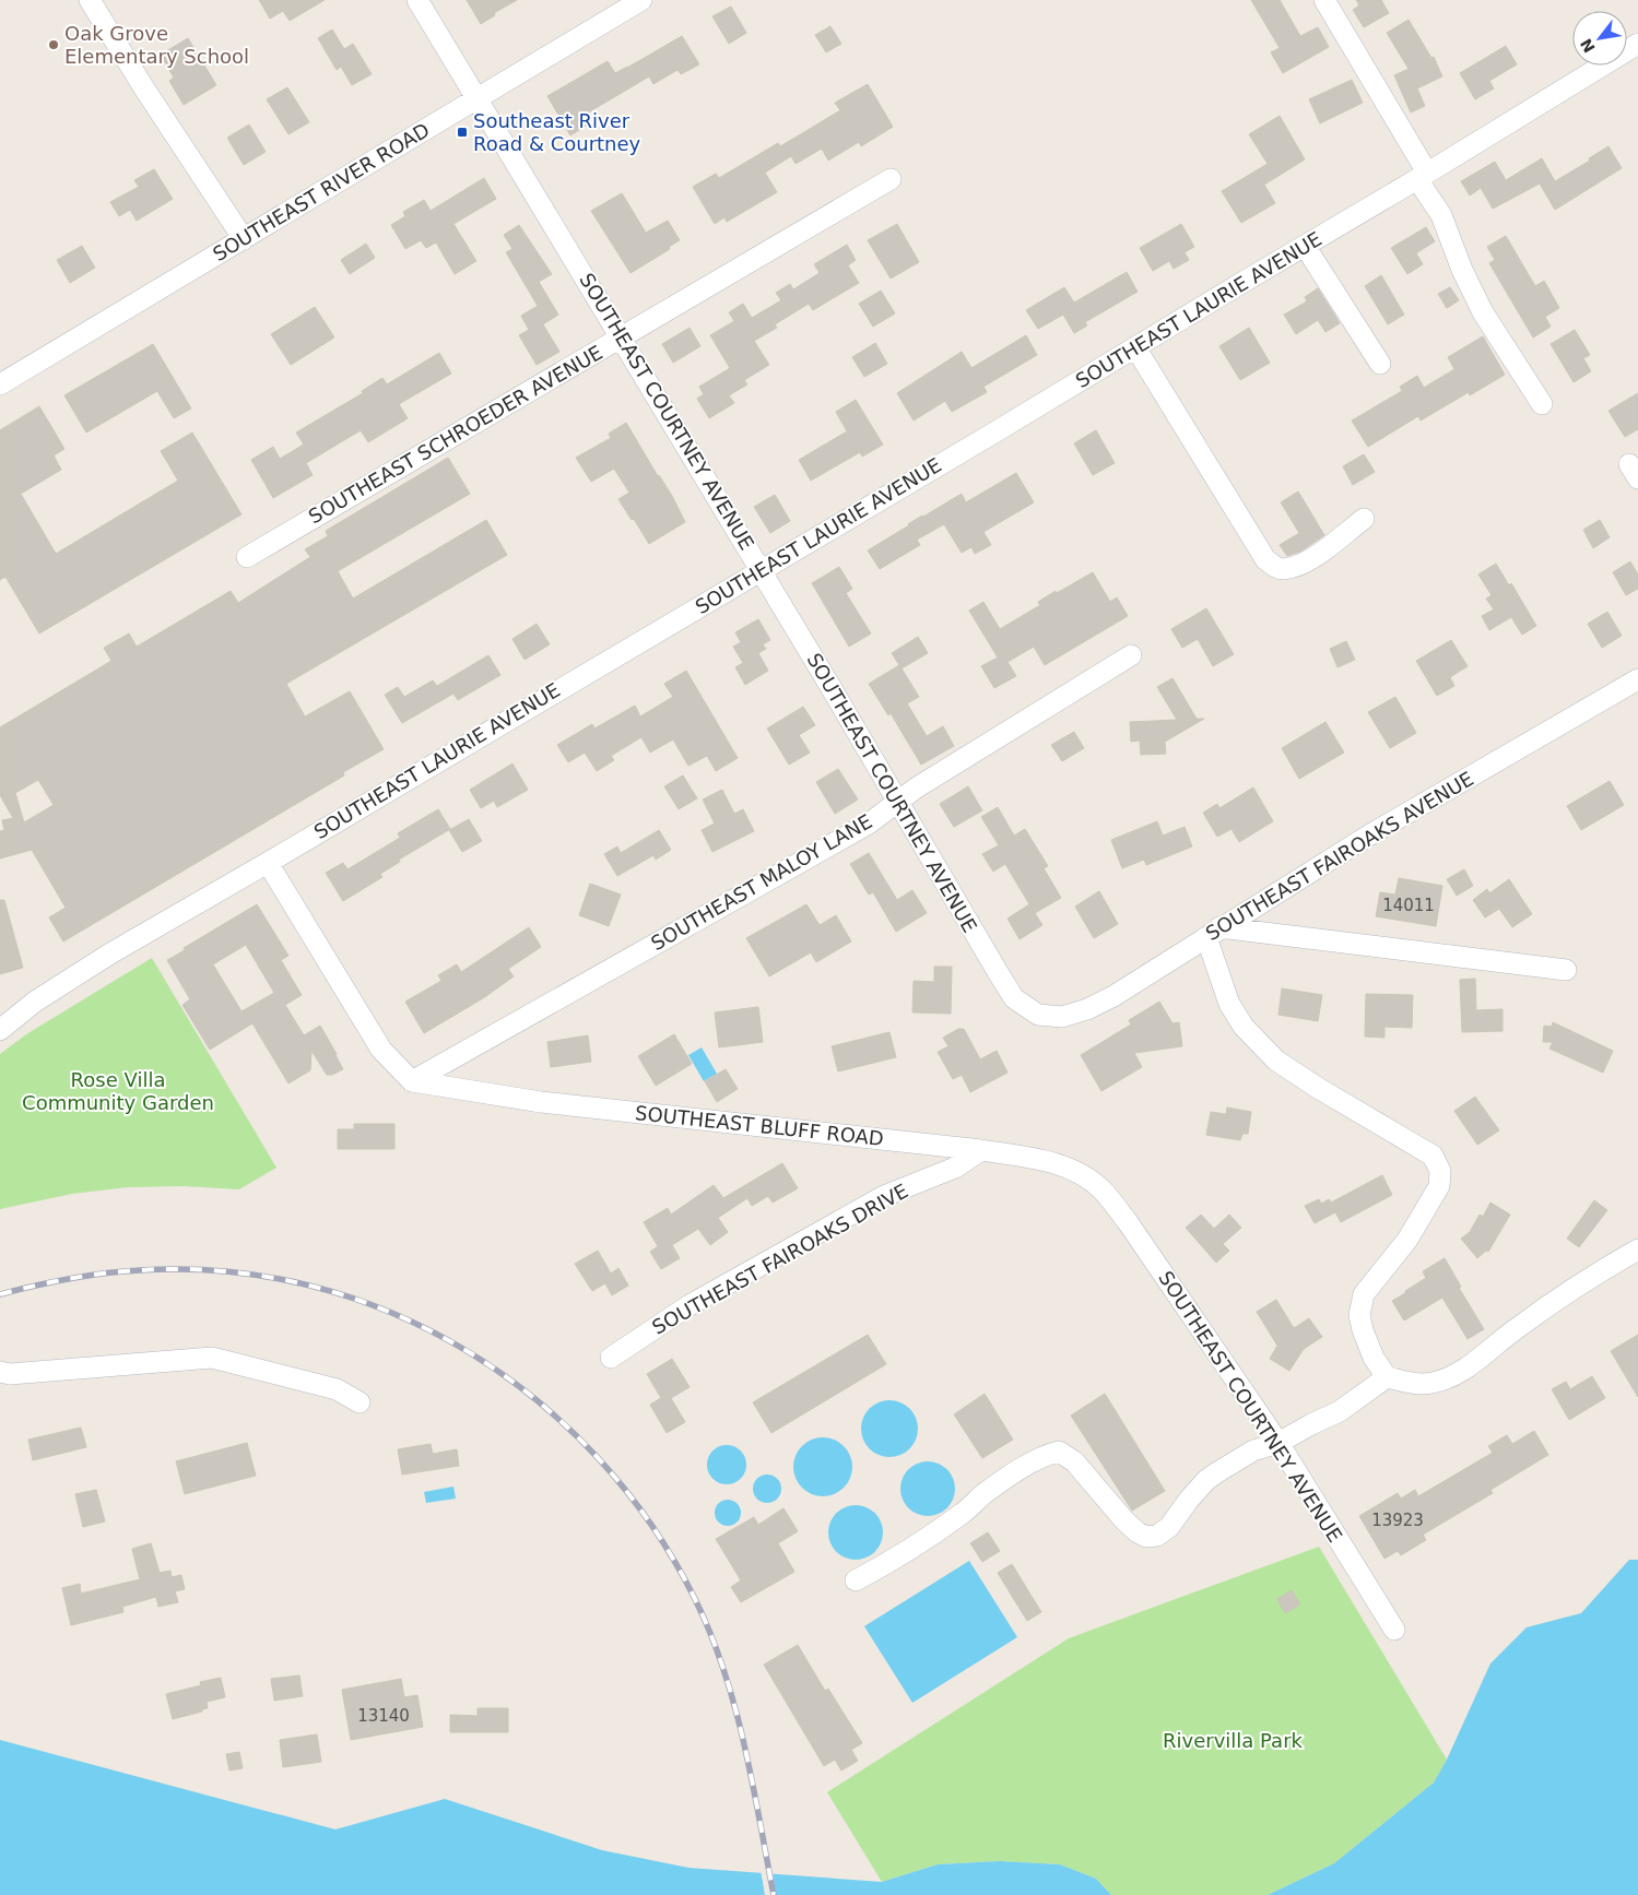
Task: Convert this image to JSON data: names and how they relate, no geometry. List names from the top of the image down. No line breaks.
{"streets":{"street":["SOUTHEAST RIVER ROAD","SOUTHEAST LAURIE AVENUE","SOUTHEAST COURTNEY AVENUE","SOUTHEAST SCHROEDER AVENUE","SOUTHEAST FAIROAKS AVENUE","SOUTHEAST MALOY LANE","SOUTHEAST BLUFF ROAD","SOUTHEAST FAIROAKS DRIVE"]},"crossings":[["SOUTHEAST RIVER ROAD","SOUTHEAST COURTNEY AVENUE"],["SOUTHEAST LAURIE AVENUE","SOUTHEAST COURTNEY AVENUE"],["SOUTHEAST COURTNEY AVENUE","SOUTHEAST SCHROEDER AVENUE"],["SOUTHEAST COURTNEY AVENUE","SOUTHEAST FAIROAKS AVENUE"],["SOUTHEAST COURTNEY AVENUE","SOUTHEAST MALOY LANE"],["SOUTHEAST COURTNEY AVENUE","SOUTHEAST BLUFF ROAD"],["SOUTHEAST MALOY LANE","SOUTHEAST BLUFF ROAD"],["SOUTHEAST BLUFF ROAD","SOUTHEAST FAIROAKS DRIVE"]],"parks":["Rose Villa Community Garden","Rivervilla Park"],"places":{"other":["Oak Grove Elementary School"],"transit":["Southeast River Road & Courtney"]},"house_numbers":["14011","13923","13140"],"north":"bottom left"}
